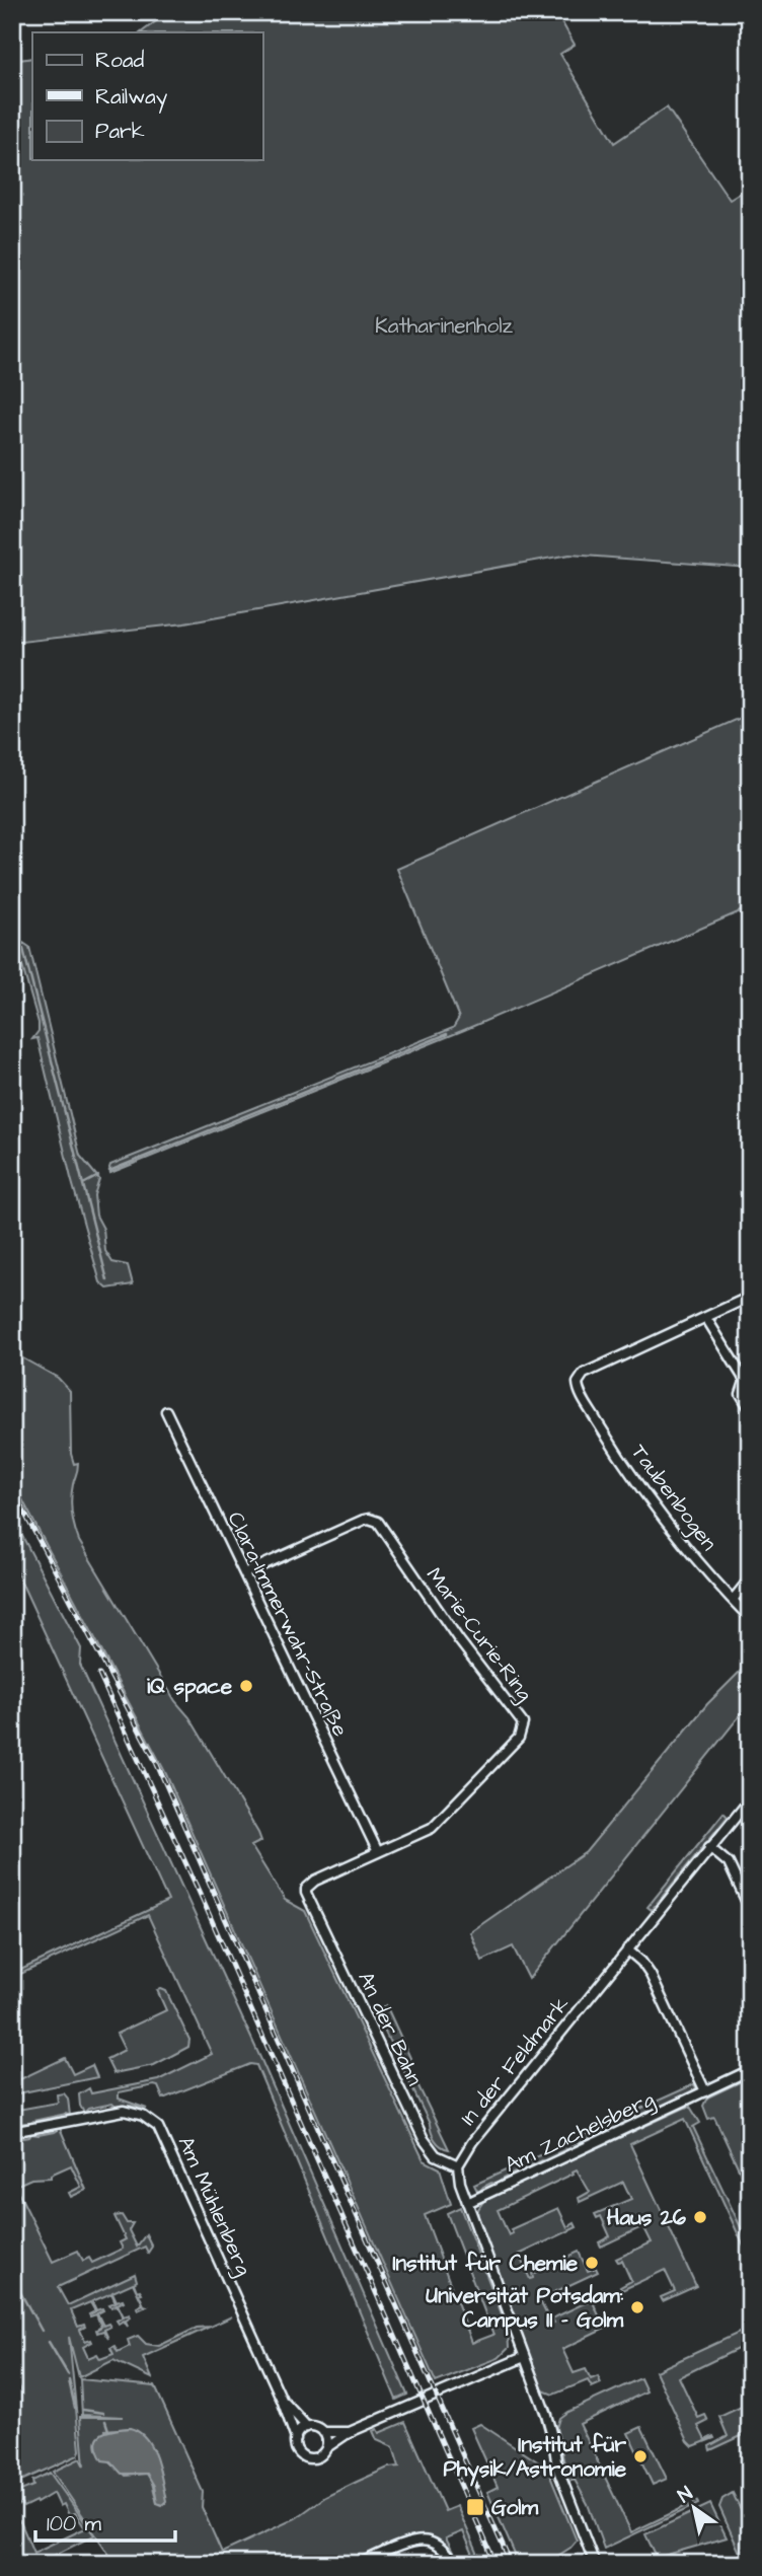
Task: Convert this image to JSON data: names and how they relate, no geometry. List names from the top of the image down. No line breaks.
{"streets":{"street":["Taubenbogen","Clara-Immerwahr-Straße","Marie-Curie-Ring","An der Bahn","In der Feldmark","Am Zachelsberg","Am Mühlenberg"]},"crossings":[["Clara-Immerwahr-Straße","Marie-Curie-Ring"],["Marie-Curie-Ring","An der Bahn"],["An der Bahn","In der Feldmark"]],"parks":["Katharinenholz"],"places":{"other":["iQ space","Haus 26","Institut für Chemie","Universität Potsdam: Campus II - Golm","Institut für Physik/Astronomie"],"transit":["Golm"]},"legend":["Road","Railway","Park"],"scale_bar":"100 m","north":"top left"}
